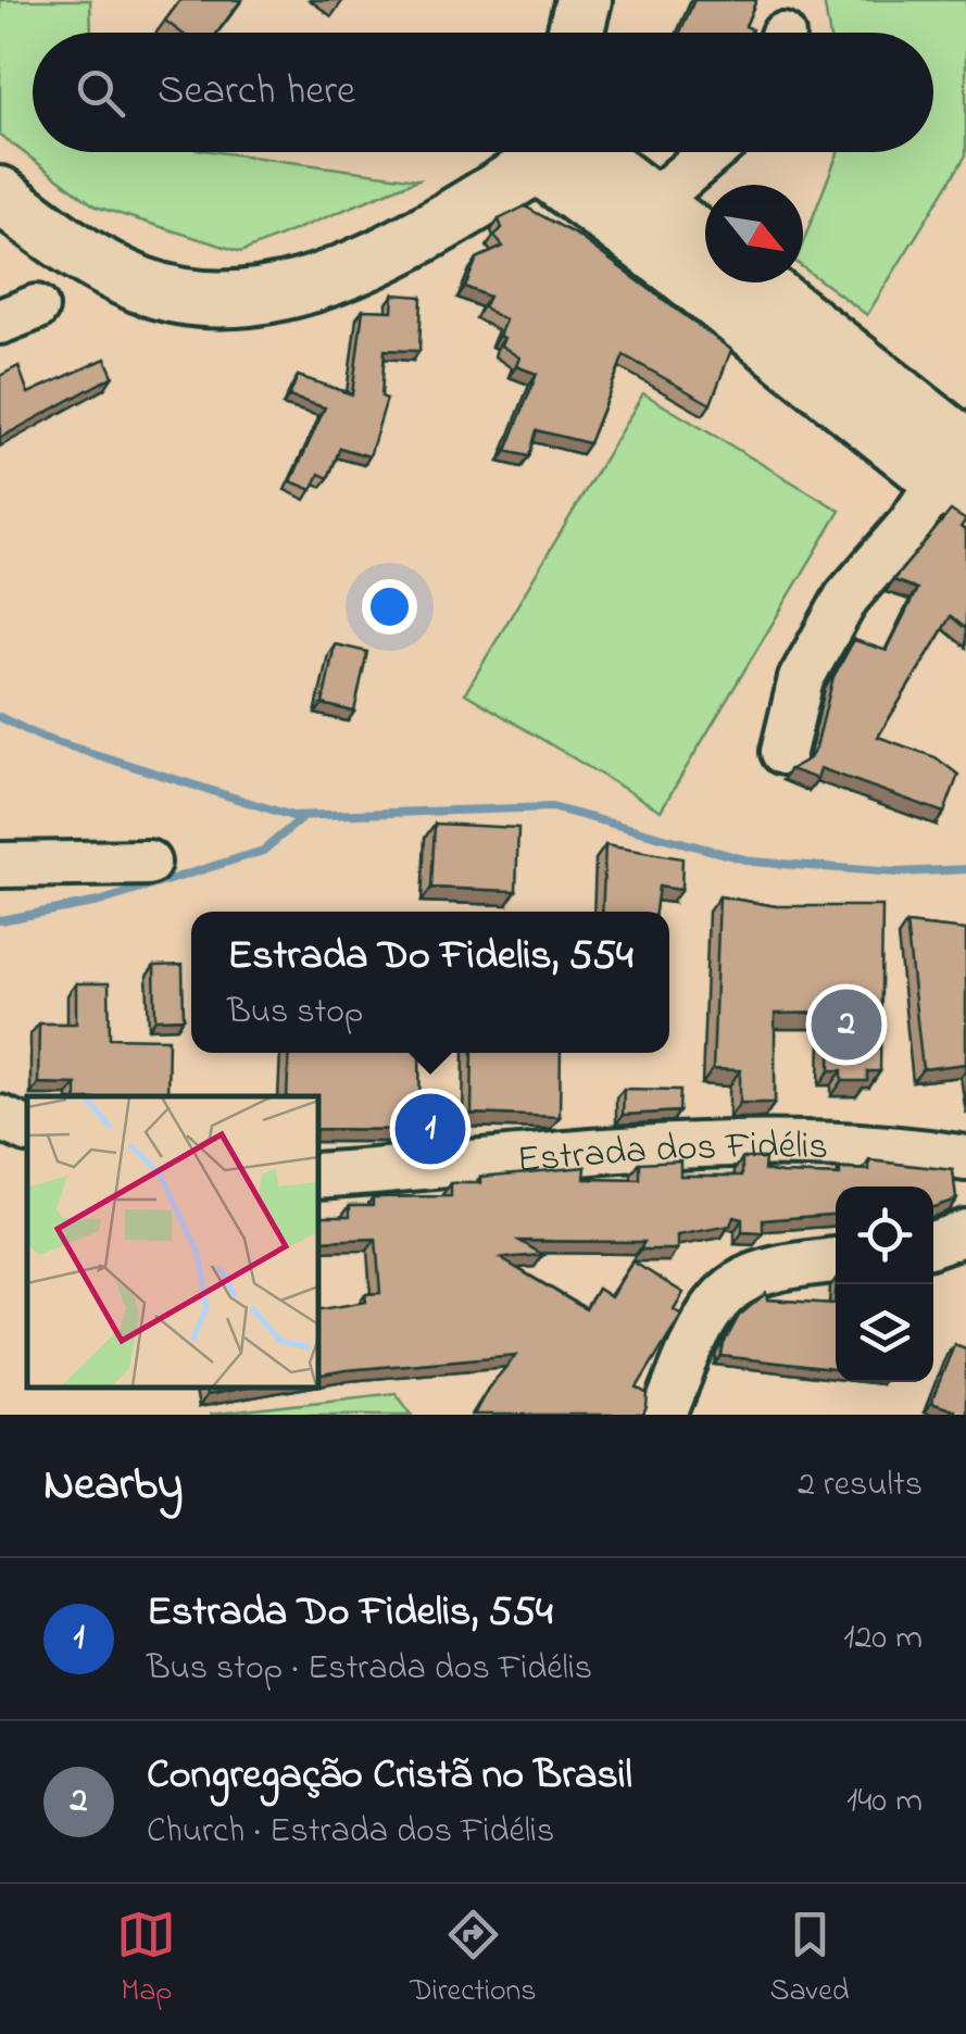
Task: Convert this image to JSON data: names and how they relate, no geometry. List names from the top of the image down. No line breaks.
{"streets":{"street":["Estrada dos Fidélis"]},"north":"bottom right","page":{"search":"Search here","popup":["Estrada Do Fidelis, 554","Bus stop"],"pins":["2","1"],"heading":["Nearby","2 results"],"list":[{"mark":"1","name":"Estrada Do Fidelis, 554","note":"Bus stop · Estrada dos Fidélis","value":"120 m"},{"mark":"2","name":"Congregação Cristã no Brasil","note":"Church · Estrada dos Fidélis","value":"140 m"}],"nav":["Map","Directions","Saved"]}}
